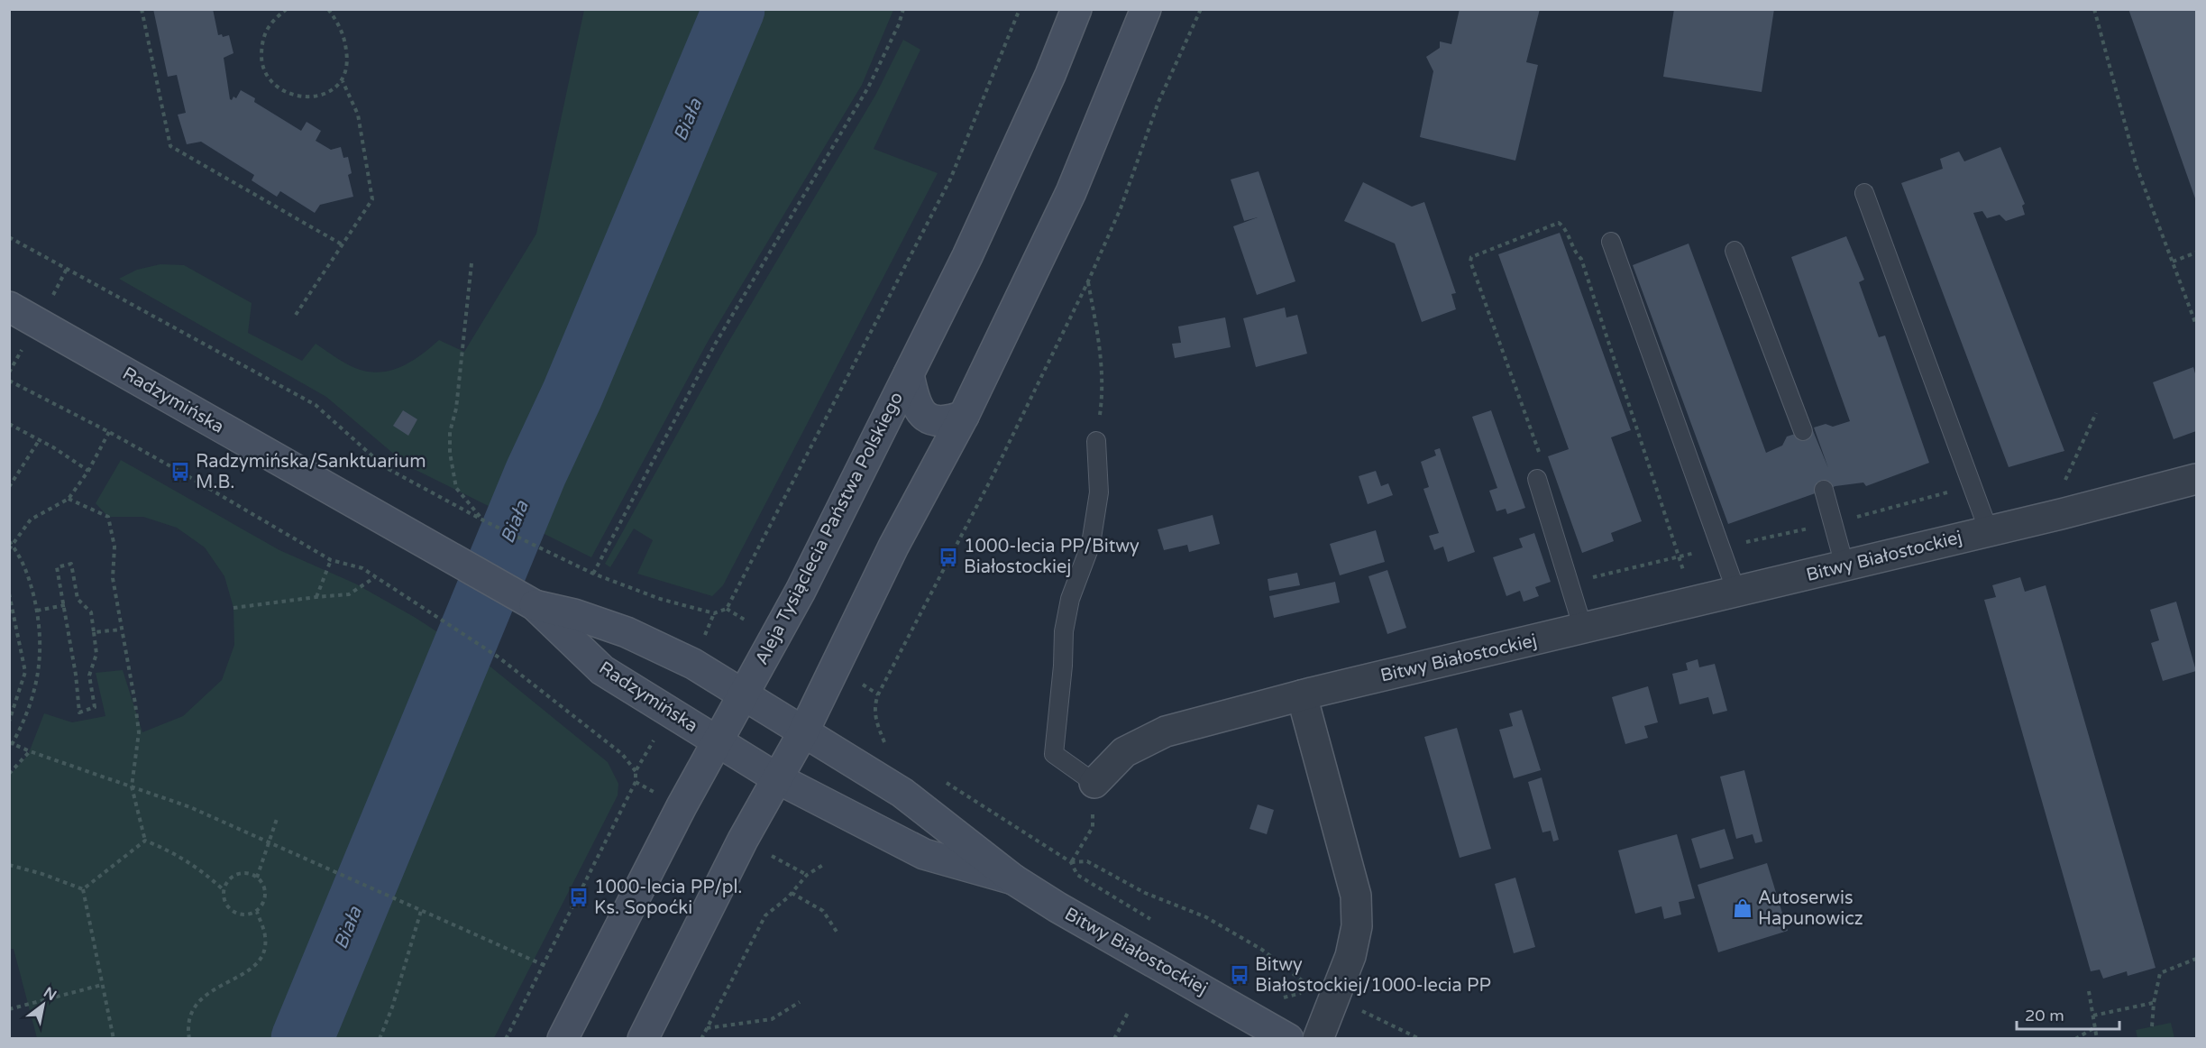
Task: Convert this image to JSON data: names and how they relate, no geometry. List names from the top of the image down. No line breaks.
{"streets":{"main road":["Radzymińska","Aleja Tysiąclecia Państwa Polskiego","Bitwy Białostockiej"]},"crossings":[["Radzymińska","Aleja Tysiąclecia Państwa Polskiego"],["Radzymińska","Bitwy Białostockiej"]],"water":["Biała"],"places":{"bus stop":["Radzymińska/Sanktuarium M.B.","1000-lecia PP/Bitwy Białostockiej","1000-lecia PP/pl. Ks. Sopoćki","Bitwy Białostockiej/1000-lecia PP"],"shop":["Autoserwis Hapunowicz"]},"scale_bar":"20 m","north":"top right"}
